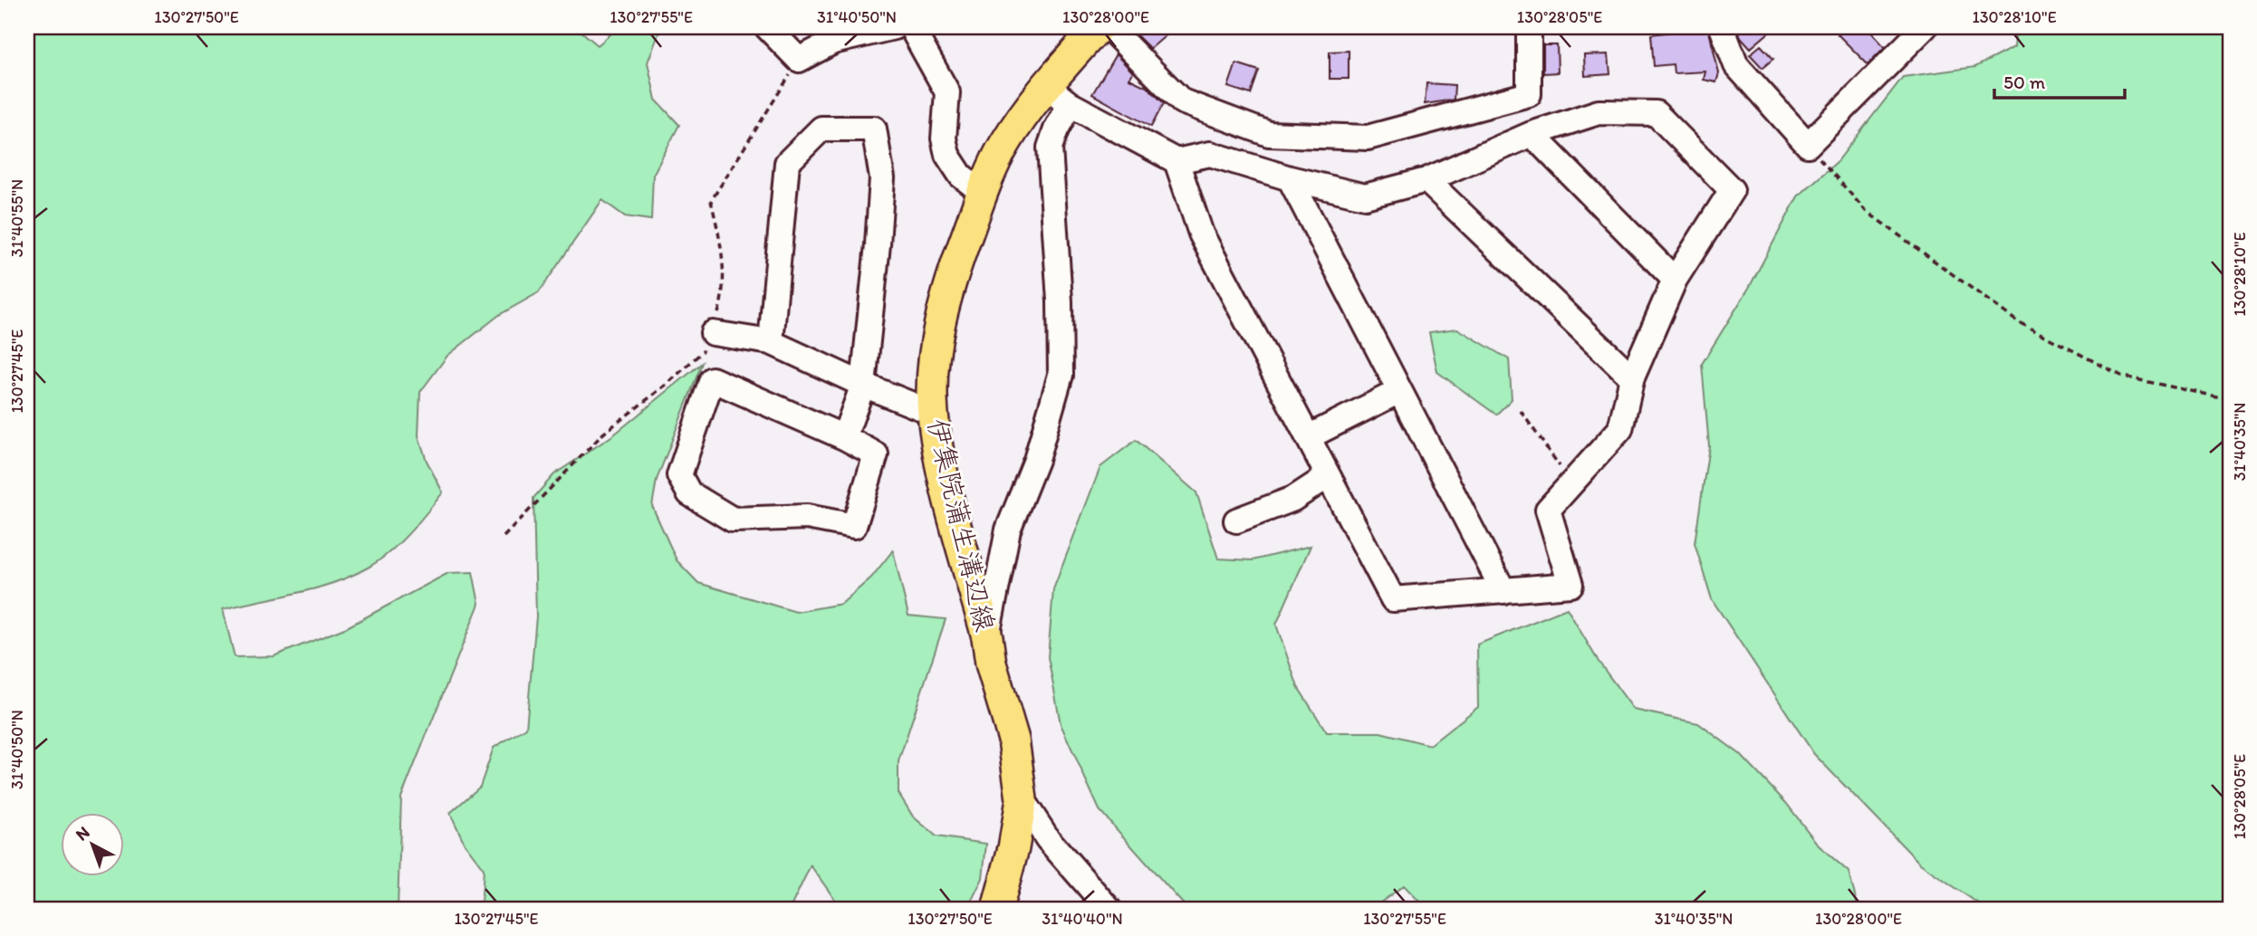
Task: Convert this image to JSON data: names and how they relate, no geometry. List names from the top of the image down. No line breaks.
{"streets":{"main road":["伊集院蒲生溝辺線"]},"scale_bar":"50 m","north":"top left","coordinates":["130°27'50\"E","130°27'55\"E","31°40'50\"N","130°28'00\"E","130°28'05\"E","130°28'10\"E","31°40'55\"N","130°27'45\"E","31°40'35\"N","31°40'40\"N"]}
